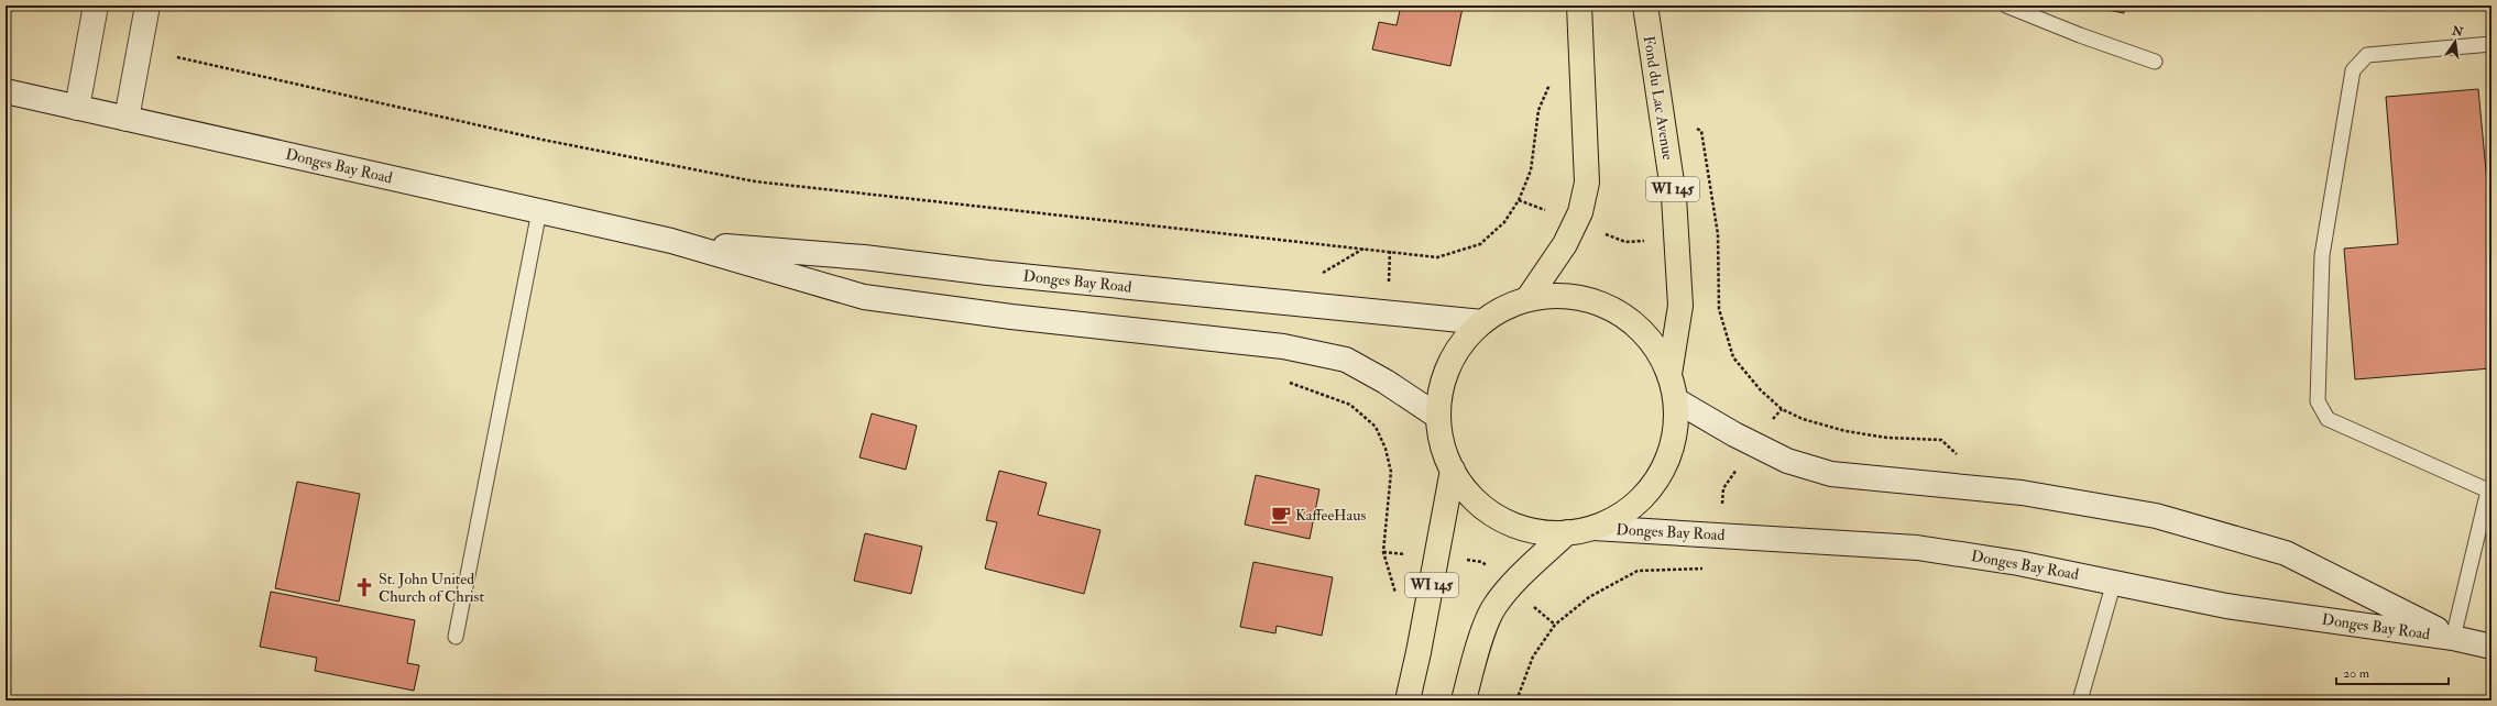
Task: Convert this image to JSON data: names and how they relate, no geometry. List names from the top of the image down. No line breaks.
{"streets":{"main road":["Fond du Lac Avenue","WI 145"],"street":["Donges Bay Road"]},"crossings":[["Fond du Lac Avenue","WI 145"],["Donges Bay Road","WI 145"]],"places":{"cafe":["KaffeeHaus"],"church":["St. John United Church of Christ"]},"scale_bar":"20 m","north":"top"}
